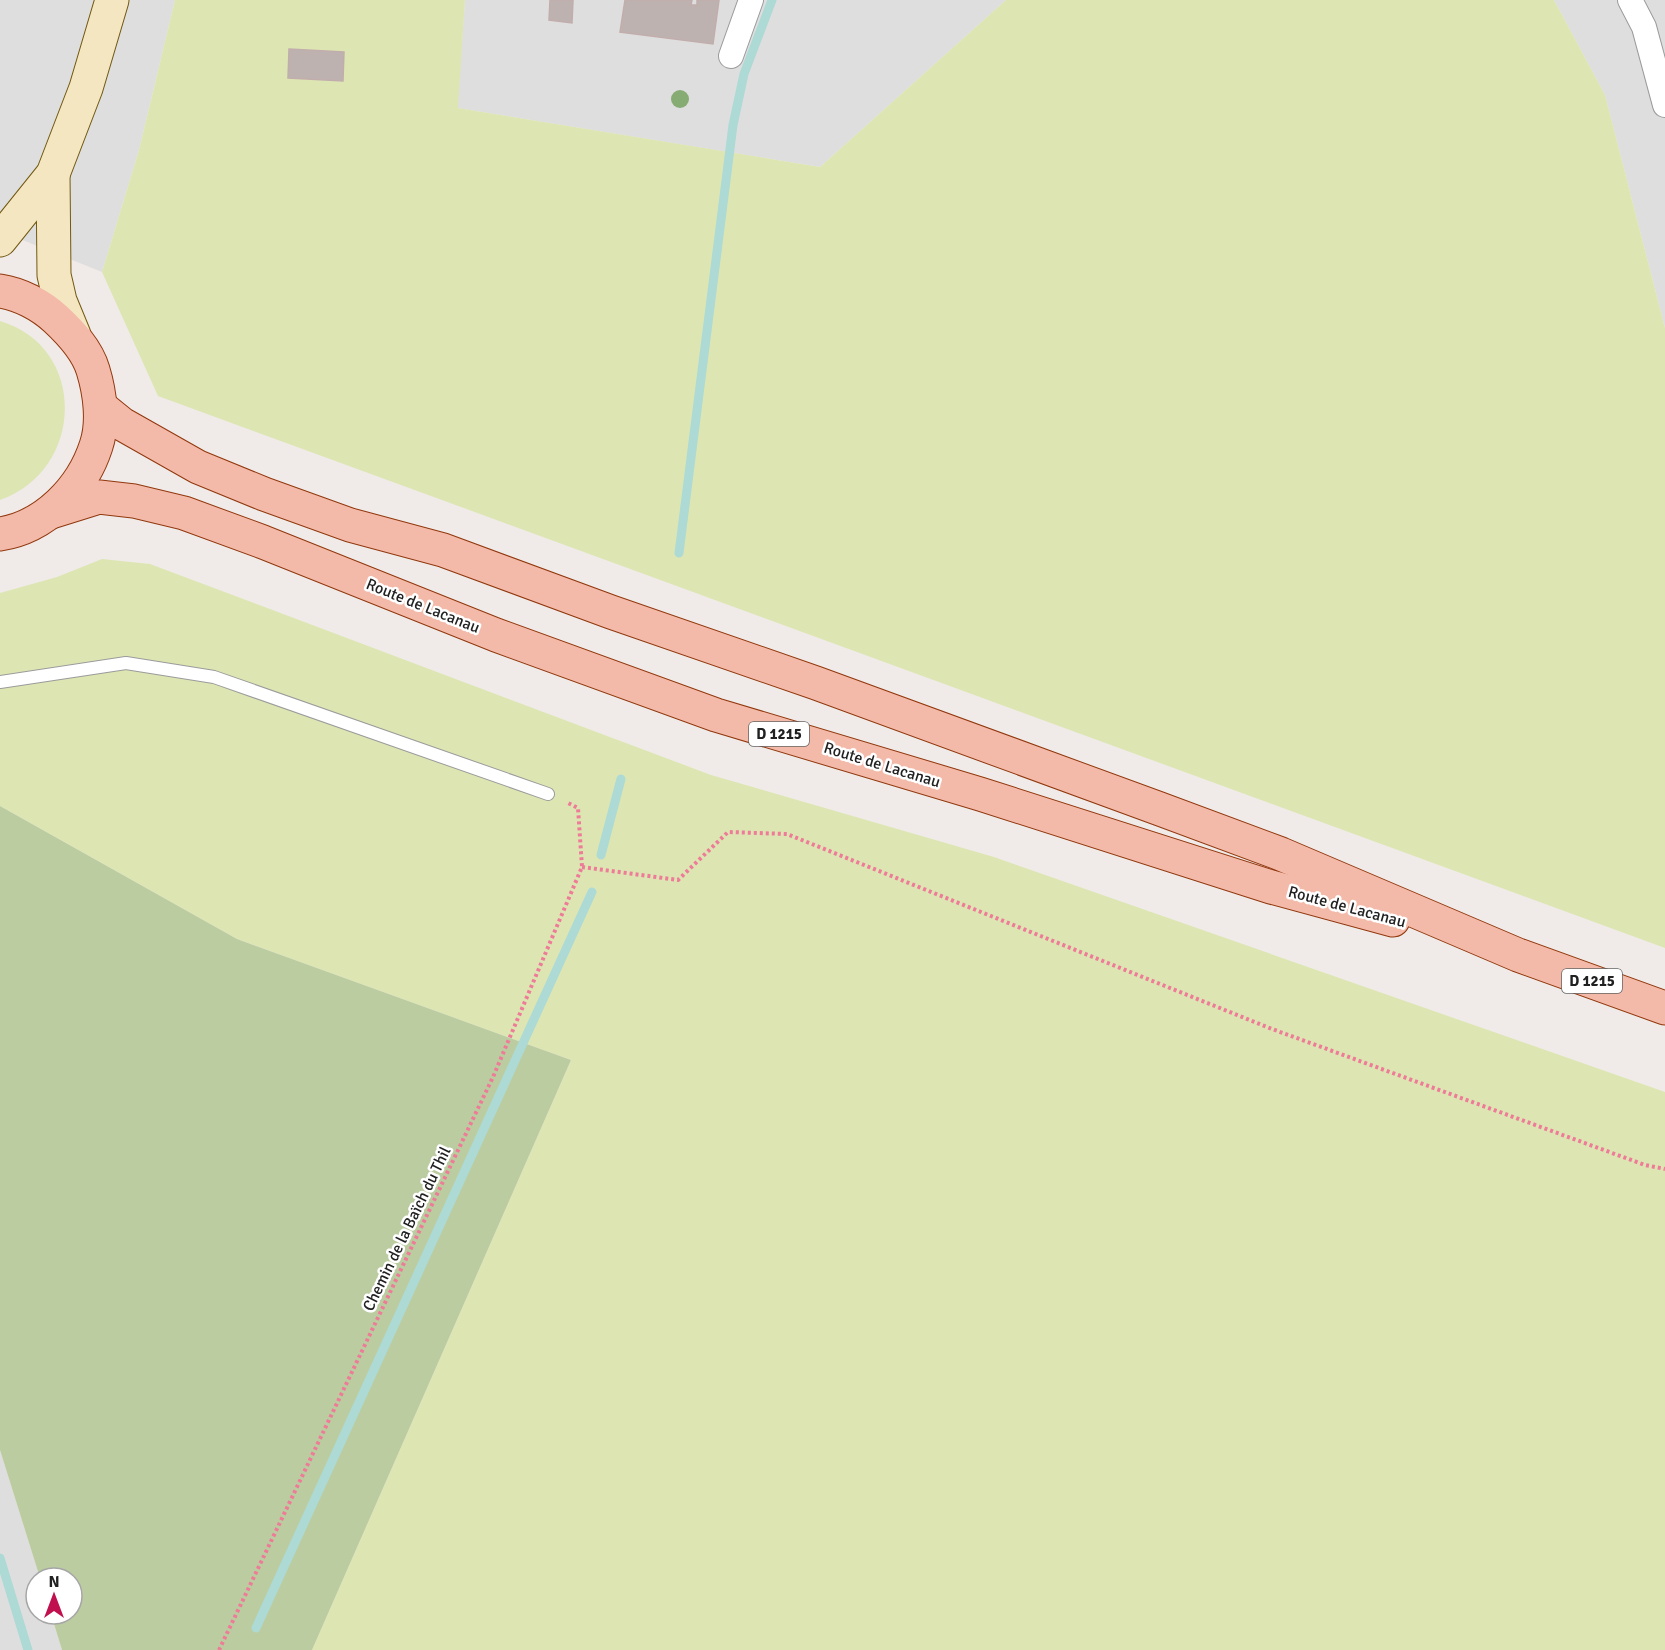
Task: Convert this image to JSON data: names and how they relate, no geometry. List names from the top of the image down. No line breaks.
{"streets":{"main road":["Route de Lacanau","D 1215"],"path":["Chemin de la Baïch du Thil"]},"north":"top"}
